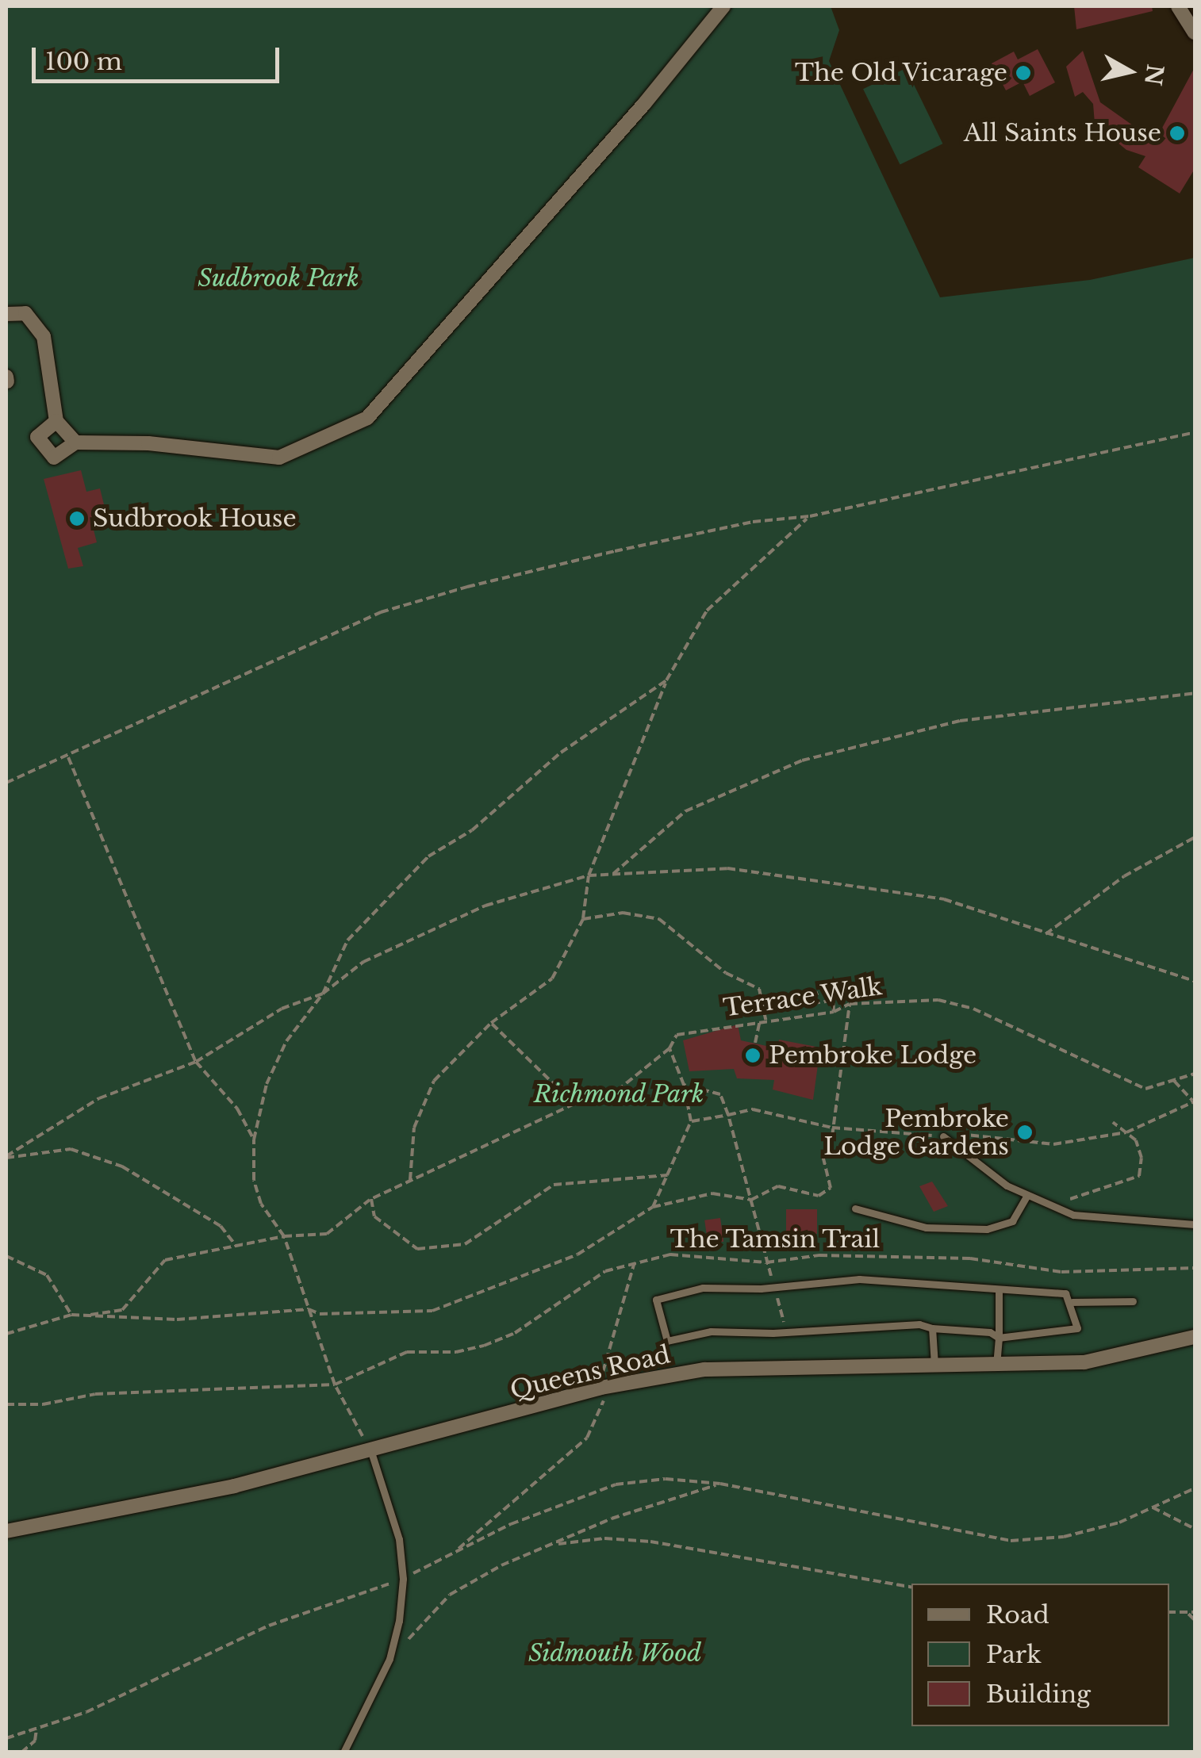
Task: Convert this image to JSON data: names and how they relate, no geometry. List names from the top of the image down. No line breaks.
{"streets":{"street":["Queens Road"],"path":["Terrace Walk","The Tamsin Trail"]},"parks":["Sudbrook Park","Richmond Park","Sidmouth Wood"],"places":["The Old Vicarage","All Saints House","Sudbrook House","Pembroke Lodge","Pembroke Lodge Gardens"],"legend":["Road","Park","Building"],"scale_bar":"100 m","north":"right"}
